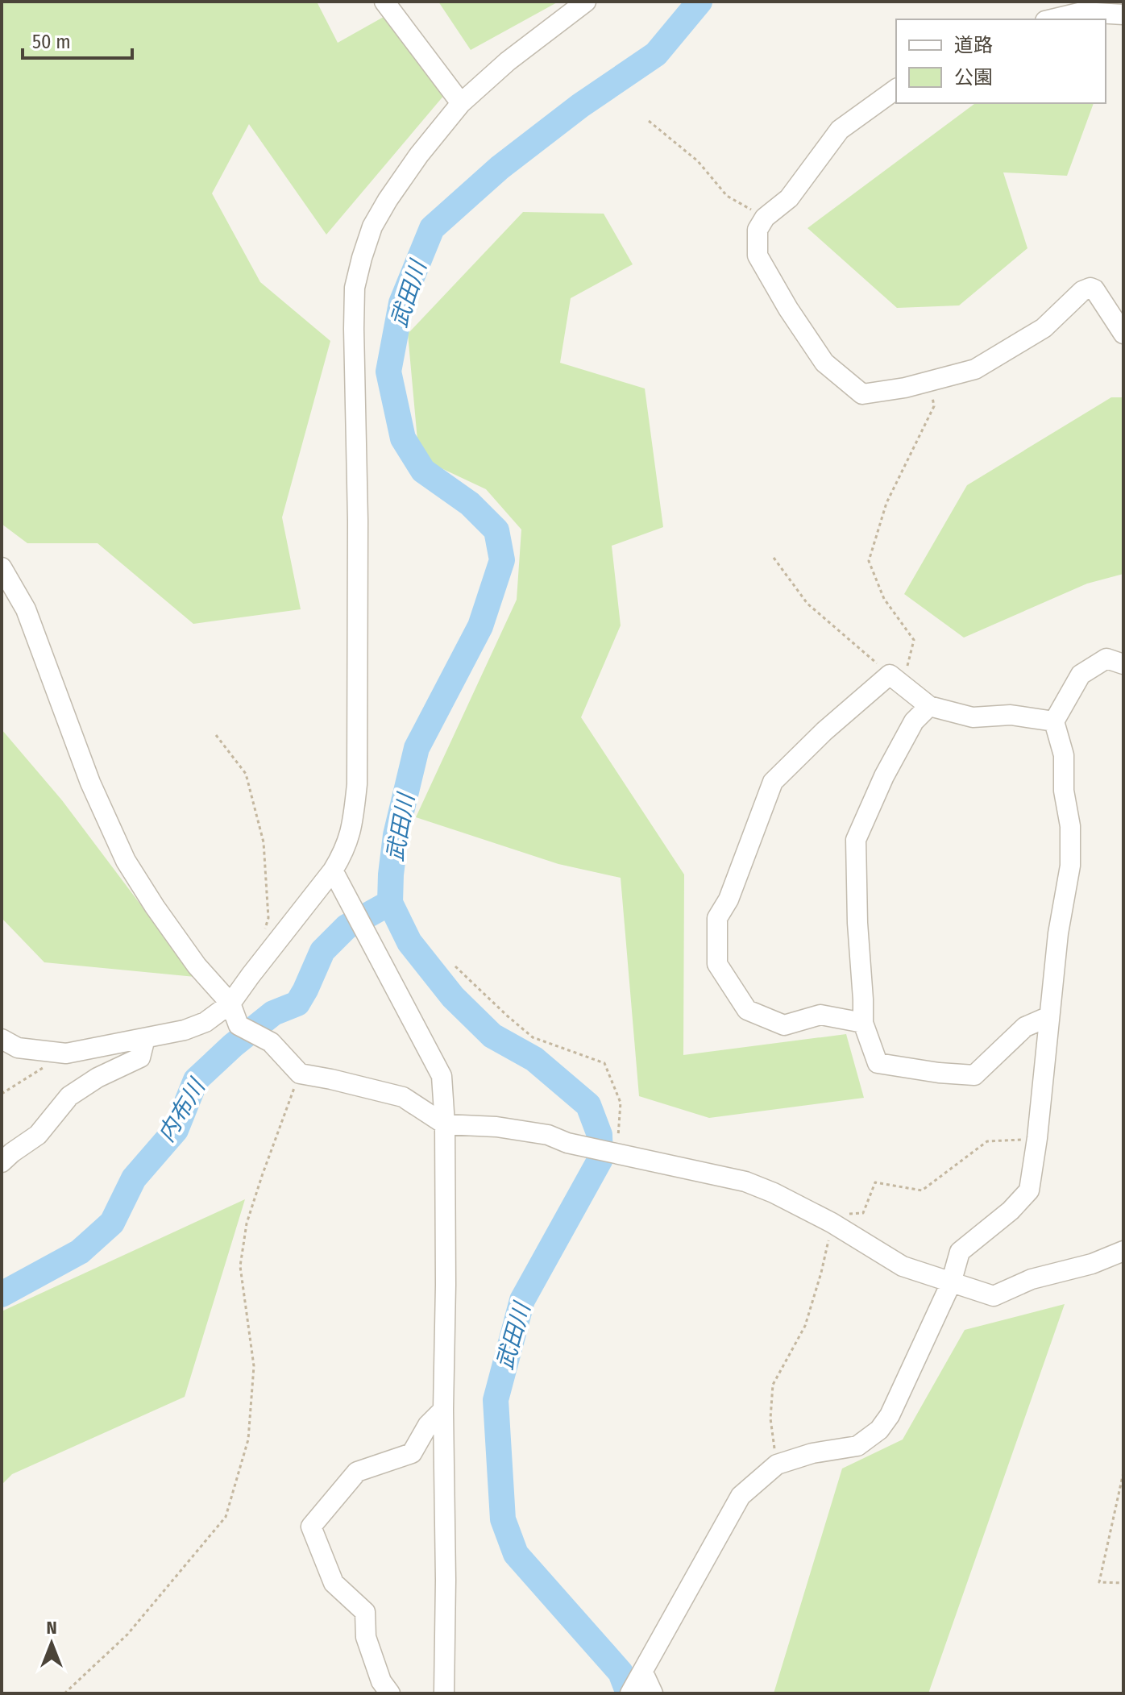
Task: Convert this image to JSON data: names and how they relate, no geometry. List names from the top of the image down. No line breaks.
{"water":["武田川","内布川"],"legend":["道路","公園"],"scale_bar":"50 m","north":"top"}
